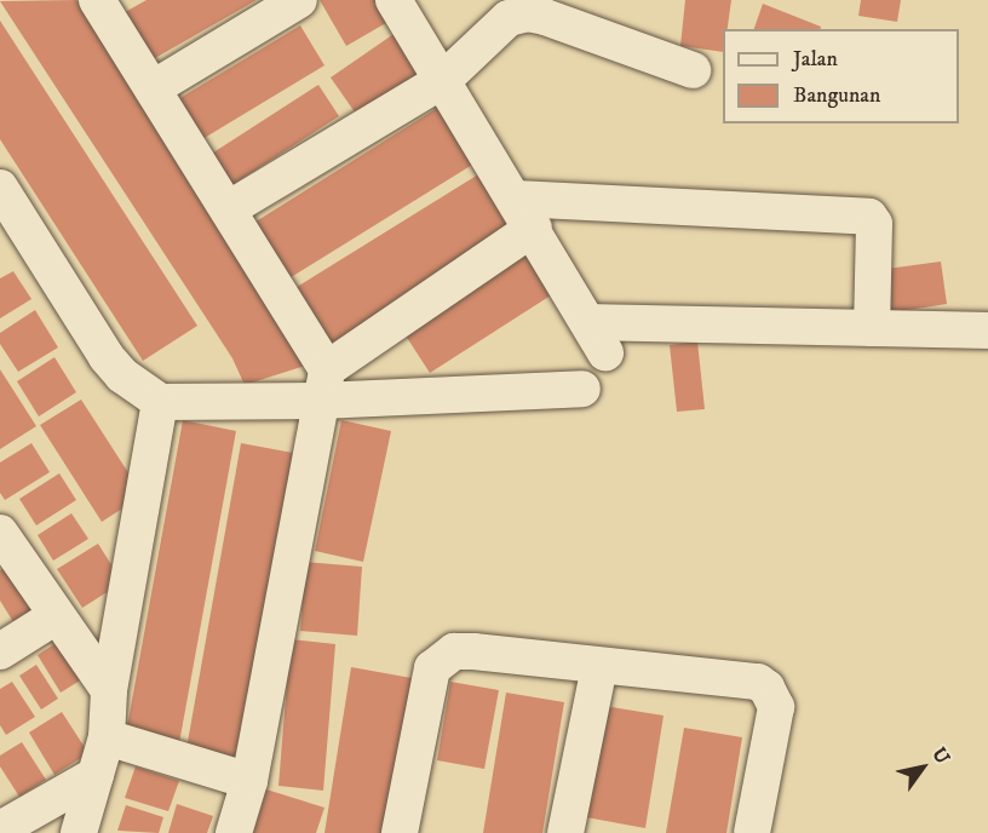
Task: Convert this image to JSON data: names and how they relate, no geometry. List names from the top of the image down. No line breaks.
{"legend":["Jalan","Bangunan"],"north":"top right"}
